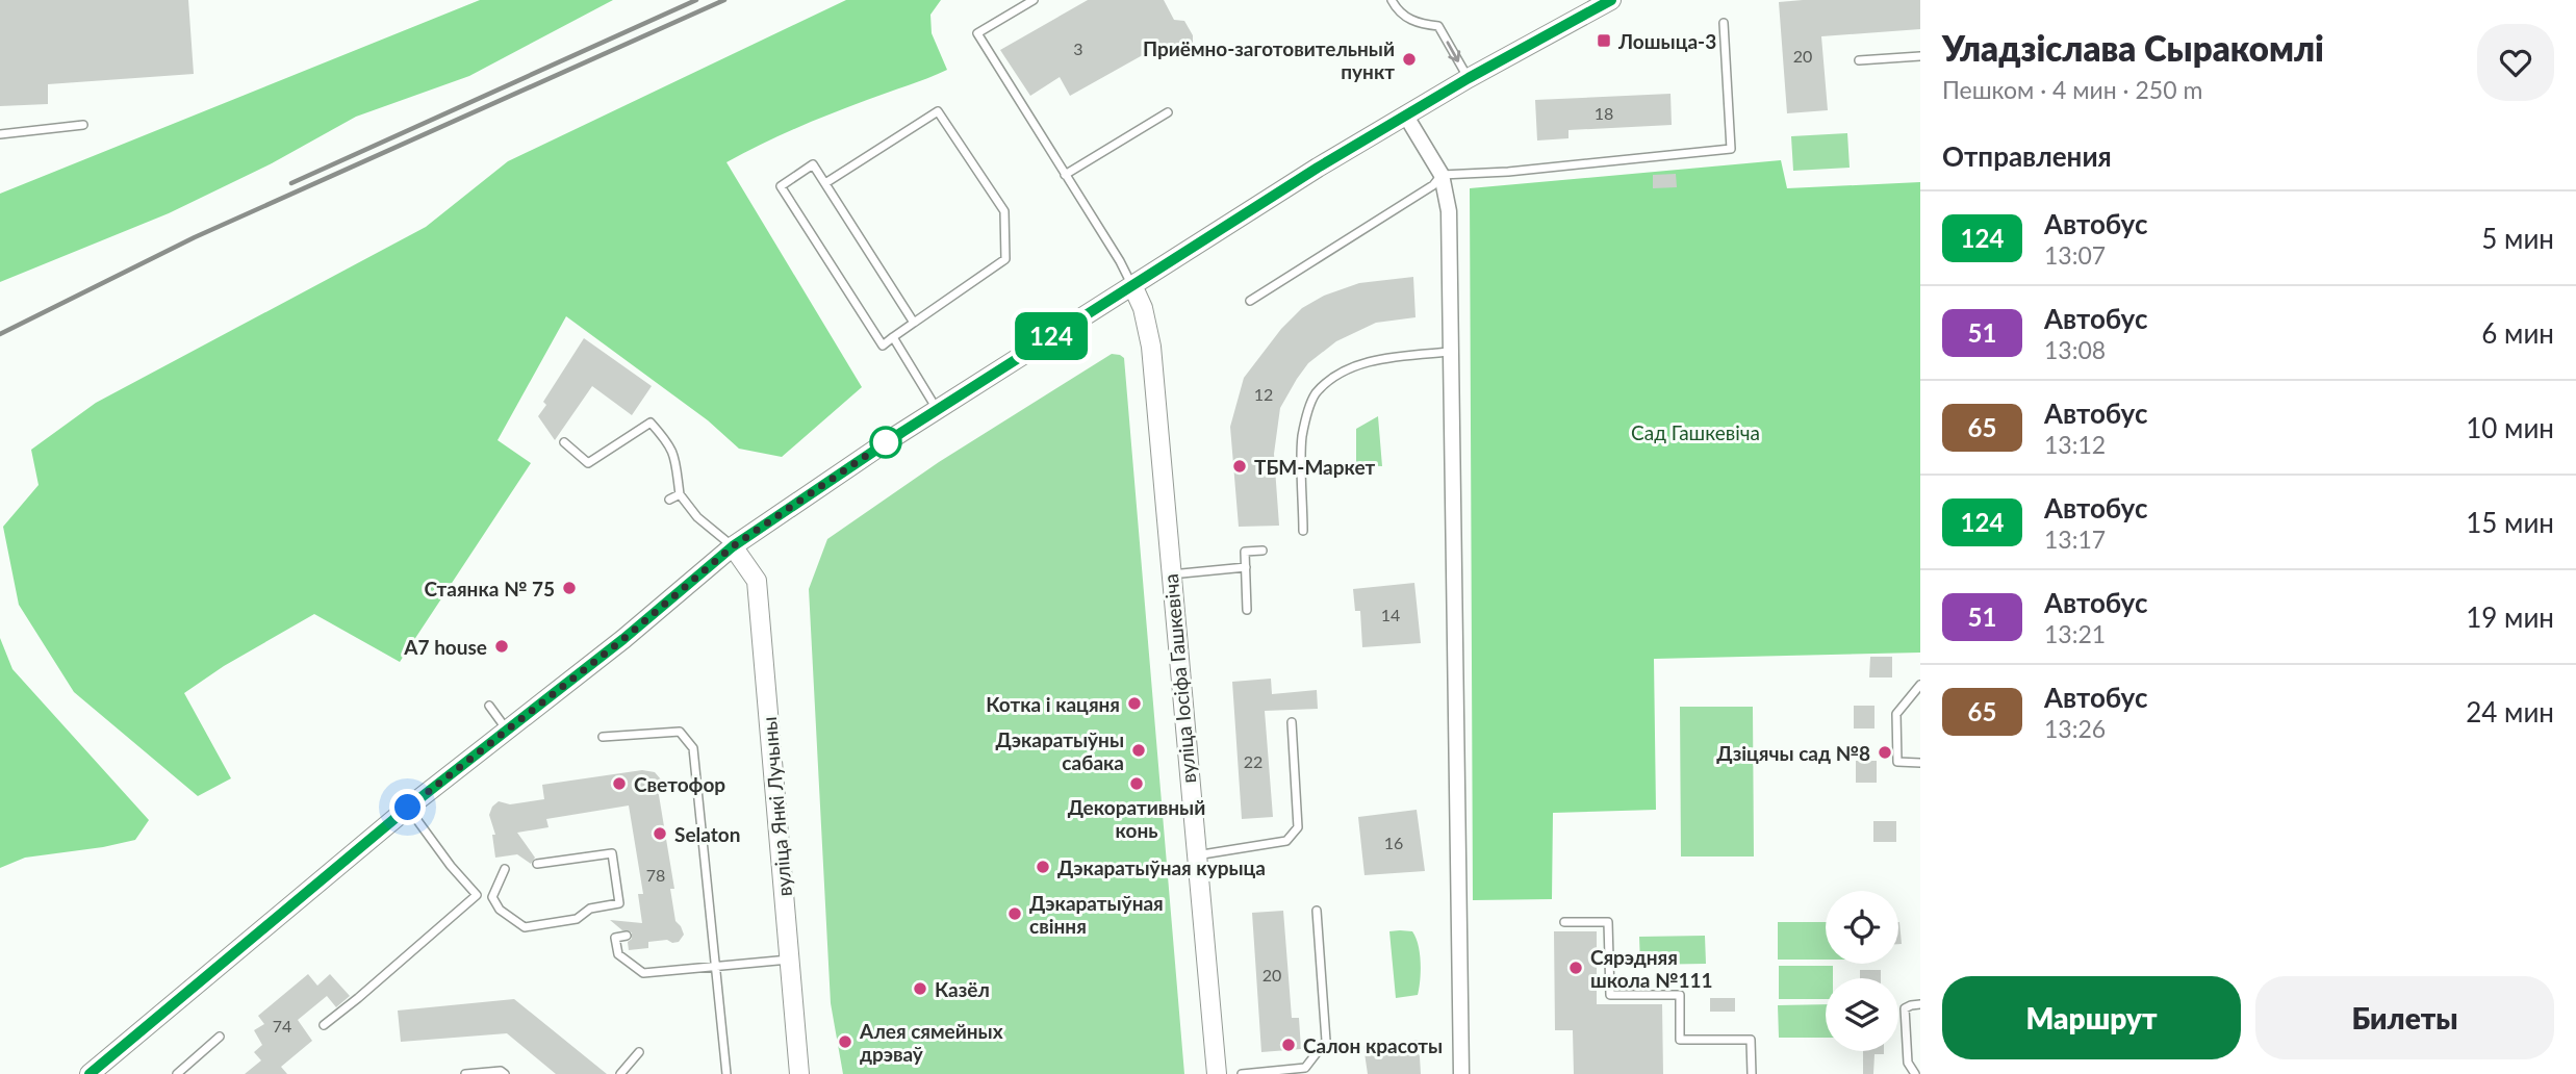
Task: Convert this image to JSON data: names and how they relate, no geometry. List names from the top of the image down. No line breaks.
{"streets":{"street":["вуліца Іосіфа Гашкевіча","вуліца Янкі Лучыны"]},"parks":["Сад Гашкевіча"],"places":{"transit":["Лошыца-3"],"other":["Приёмно-заготовительный пункт","ТБМ-Маркет","Стаянка № 75","A7 house","Котка і кацяня","Дэкаратыўны сабака","Дзіцячы сад №8","Светофор","Декоративный конь","Selaton","Дэкаратыўная курыца","Дэкаратыўная свіння","Сярэдняя школа №111","Казёл","Алея сямейных дрэваў","Салон красоты"]},"lines":["bus line 124"],"house_numbers":["3","20","18","12","14","22","16","78","20","74"],"page":{"on_map":"124","heading":[["Уладзіслава Сыракомлі","Пешком · 4 мин · 250 m"],"Отправления"],"list":[{"mark":"124","name":"Автобус","note":"13:07","value":"5 мин"},{"mark":"51","name":"Автобус","note":"13:08","value":"6 мин"},{"mark":"65","name":"Автобус","note":"13:12","value":"10 мин"},{"mark":"124","name":"Автобус","note":"13:17","value":"15 мин"},{"mark":"51","name":"Автобус","note":"13:21","value":"19 мин"},{"mark":"65","name":"Автобус","note":"13:26","value":"24 мин"}],"buttons":["Маршрут","Билеты"]}}
